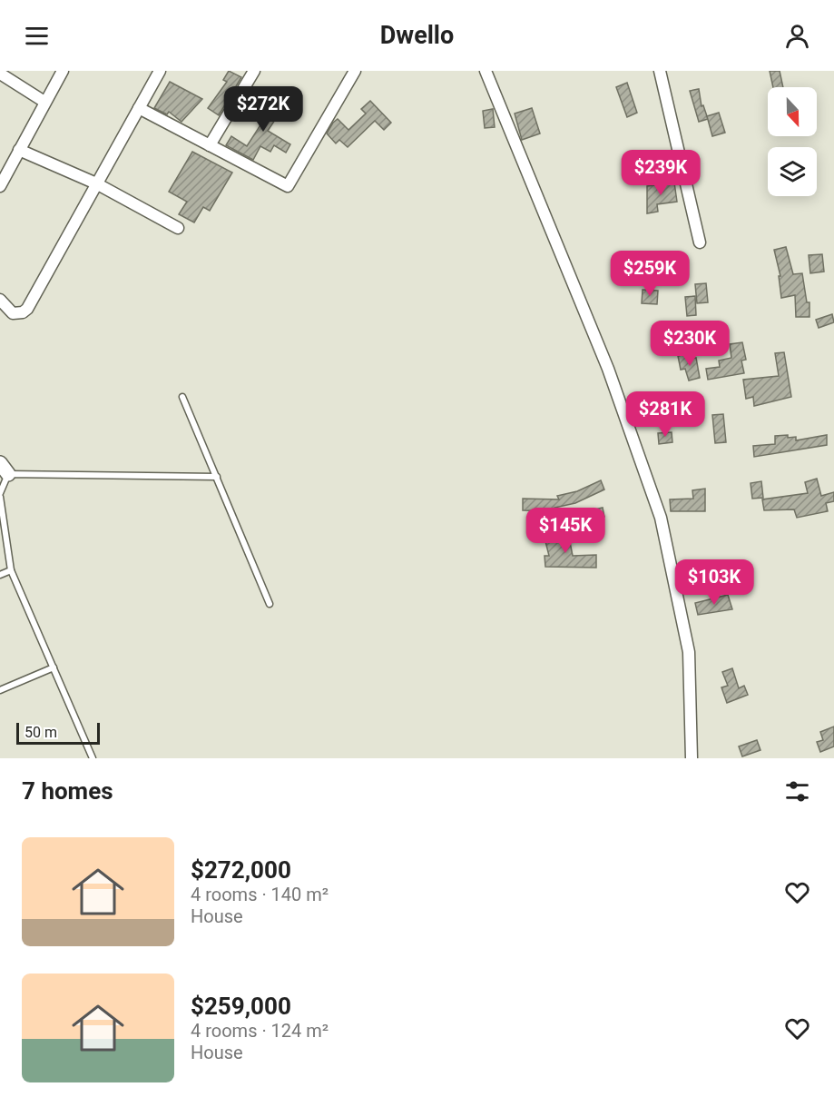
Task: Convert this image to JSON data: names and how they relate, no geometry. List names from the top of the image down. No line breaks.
{"scale_bar":"50 m","north":"bottom","page":{"header":"Dwello","price":["$272K","$239K","$259K","$230K","$281K","$145K","$103K"],"scale":"50 m","heading":"7 homes","list":[{"name":"$272,000","note":"4 rooms · 140 m² · House"},{"name":"$259,000","note":"4 rooms · 124 m² · House"}]}}
